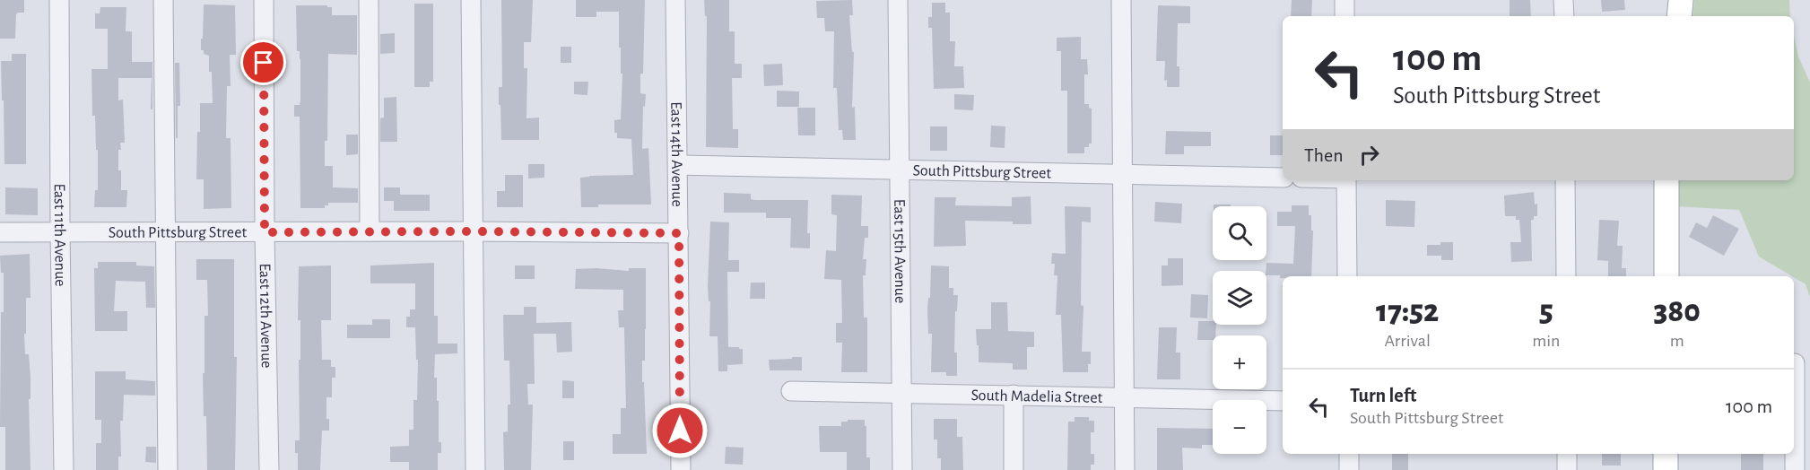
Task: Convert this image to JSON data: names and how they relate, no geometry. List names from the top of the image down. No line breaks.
{"streets":{"street":["East 14th Avenue","South Pittsburg Street","East 11th Avenue","East 15th Avenue","East 12th Avenue","South Madelia Street"]},"crossings":[["East 14th Avenue","South Pittsburg Street"],["South Pittsburg Street","East 11th Avenue"],["South Pittsburg Street","East 15th Avenue"],["South Pittsburg Street","East 12th Avenue"],["East 15th Avenue","South Madelia Street"]],"page":{"turn":["100 m","South Pittsburg Street"],"then":"Then","map_buttons":["+","−"],"eta":["17:52","Arrival","5","min","380","m"],"list":[{"name":"Turn left","note":"South Pittsburg Street","value":"100 m"}]}}
